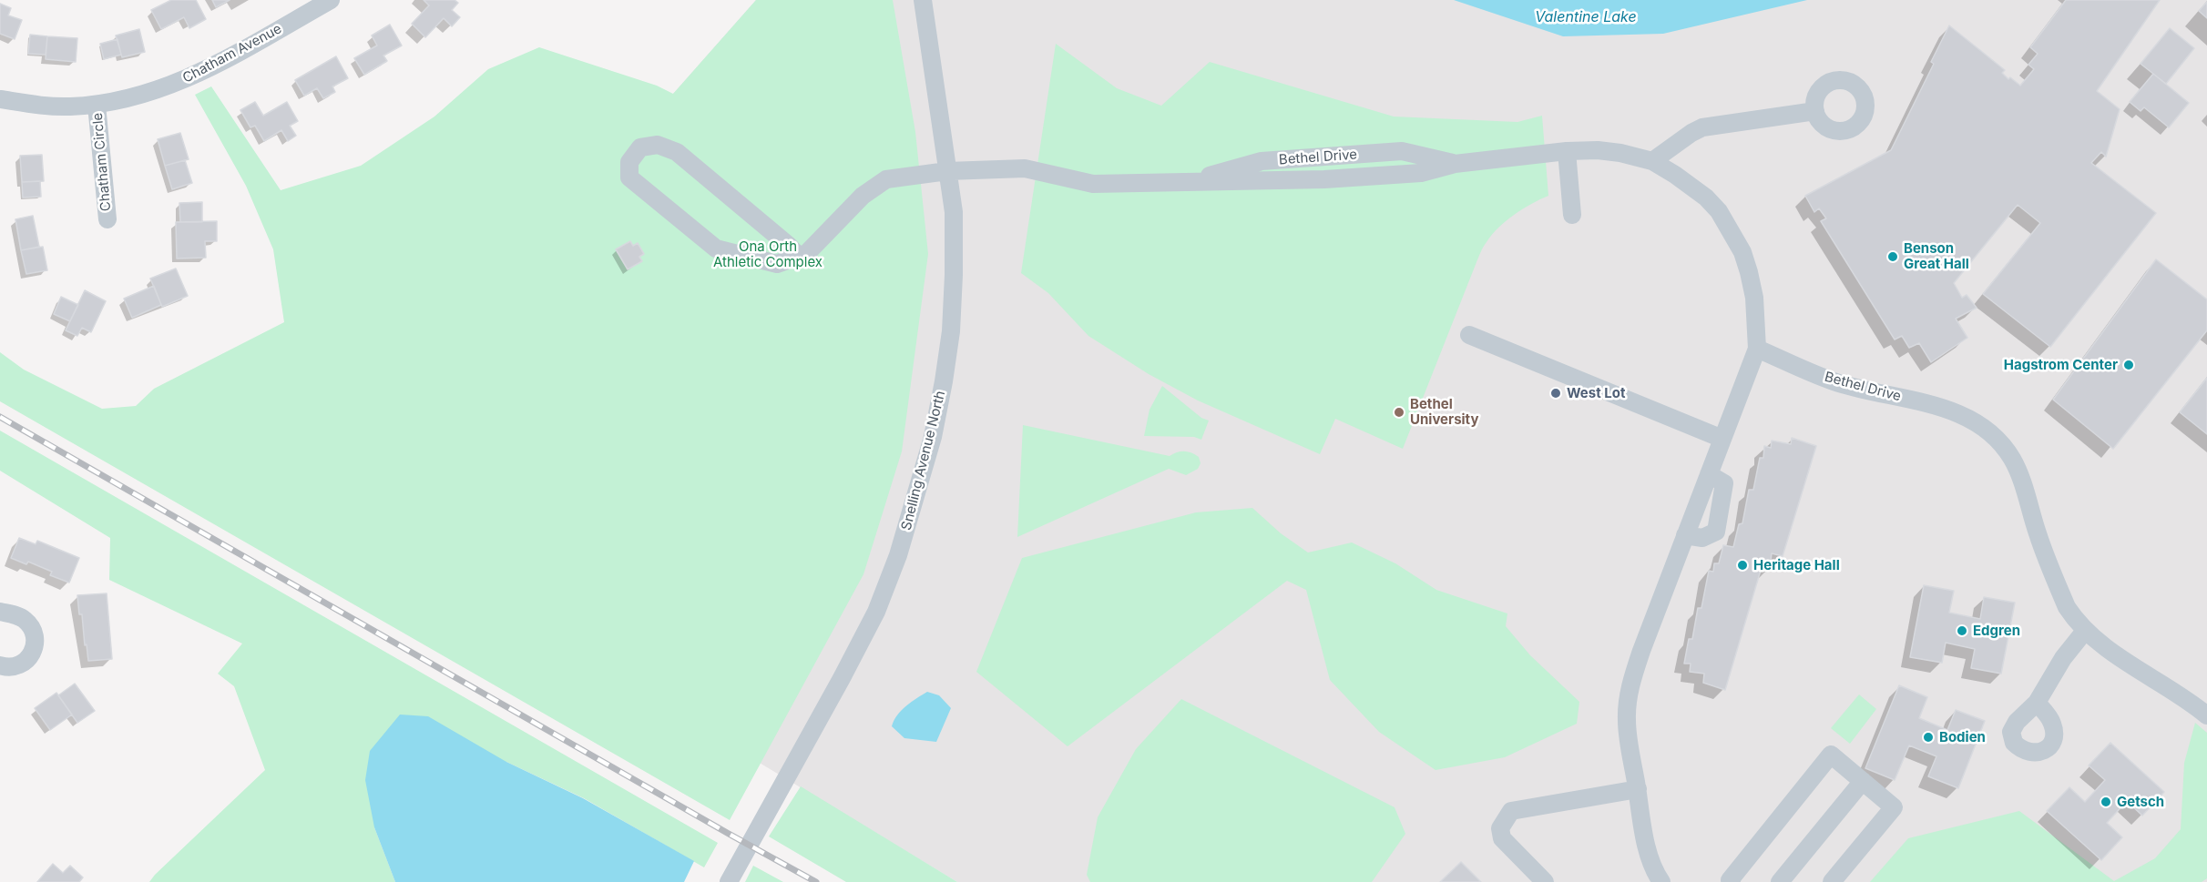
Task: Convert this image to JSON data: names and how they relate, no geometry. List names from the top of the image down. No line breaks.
{"streets":{"street":["Chatham Avenue","Bethel Drive","Chatham Circle","Snelling Avenue North"]},"crossings":[["Chatham Avenue","Chatham Circle"],["Bethel Drive","Snelling Avenue North"]],"water":["Valentine Lake"],"parks":["Ona Orth Athletic Complex"],"places":["Benson Great Hall","Hagstrom Center","West Lot","Bethel University","Heritage Hall","Edgren","Bodien","Getsch"]}
